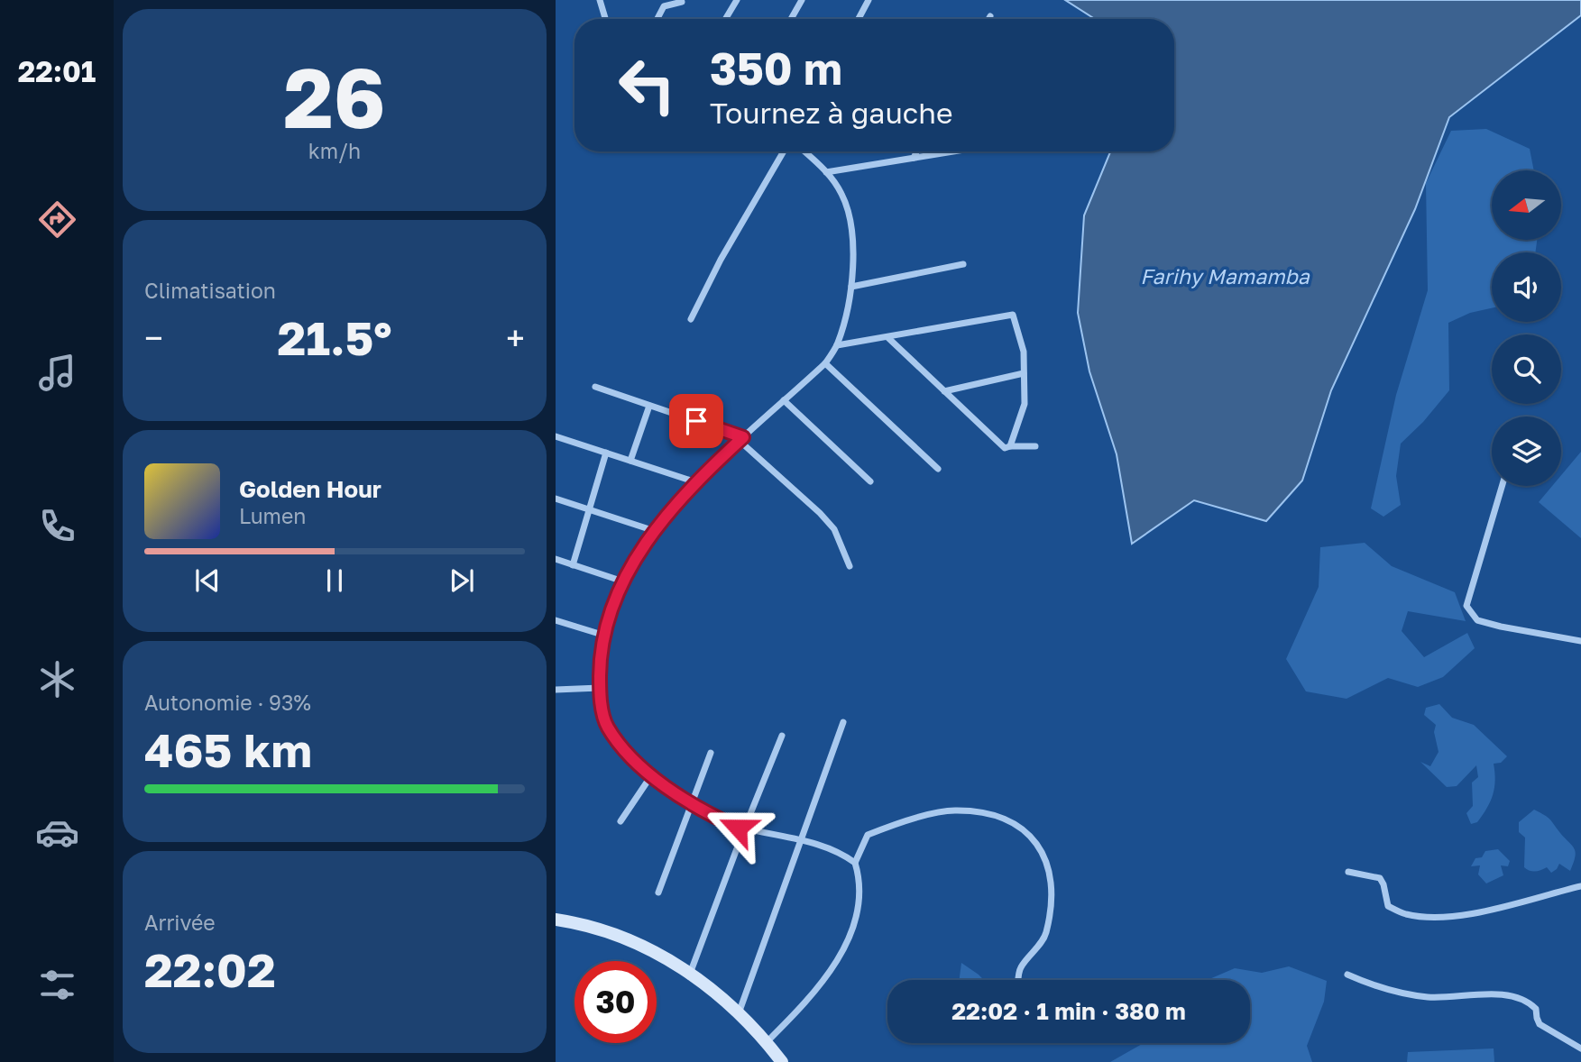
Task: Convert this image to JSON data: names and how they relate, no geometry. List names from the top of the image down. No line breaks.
{"water":["Farihy Mamamba"],"north":"left","page":{"tabs":"22:01","tile":[["26","km/h"],"Climatisation",["Autonomie · 93%","465 km"],["Arrivée","22:02"]],"turn":["350 m","Tournez à gauche"],"heat":["−","21.5°","+"],"song":["Golden Hour","Lumen"],"limit":"30","trip":"22:02 · 1 min · 380 m"}}
